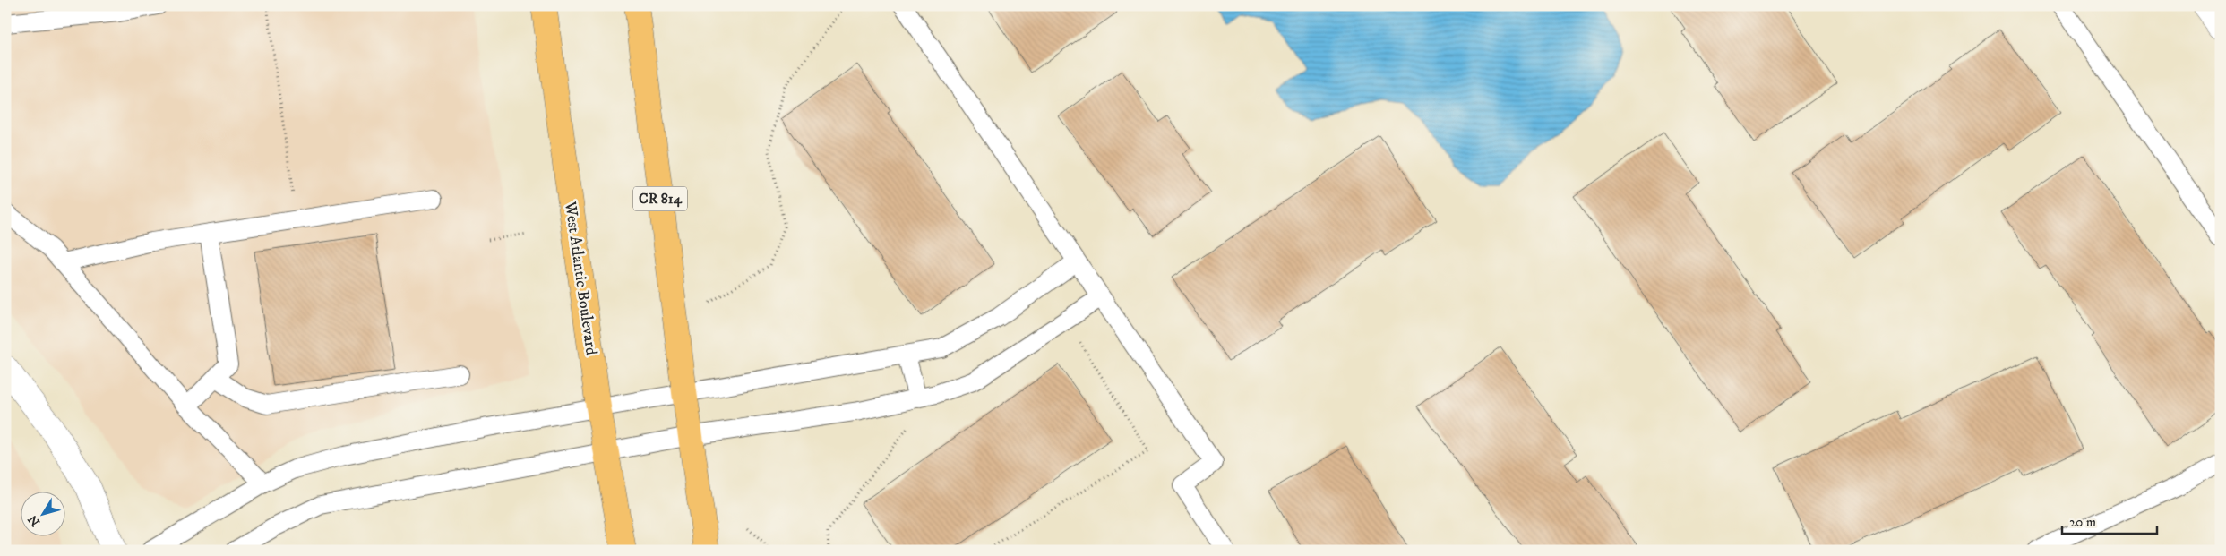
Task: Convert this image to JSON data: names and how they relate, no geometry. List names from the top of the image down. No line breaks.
{"streets":{"main road":["CR 814","West Atlantic Boulevard"]},"scale_bar":"20 m","north":"bottom left"}
